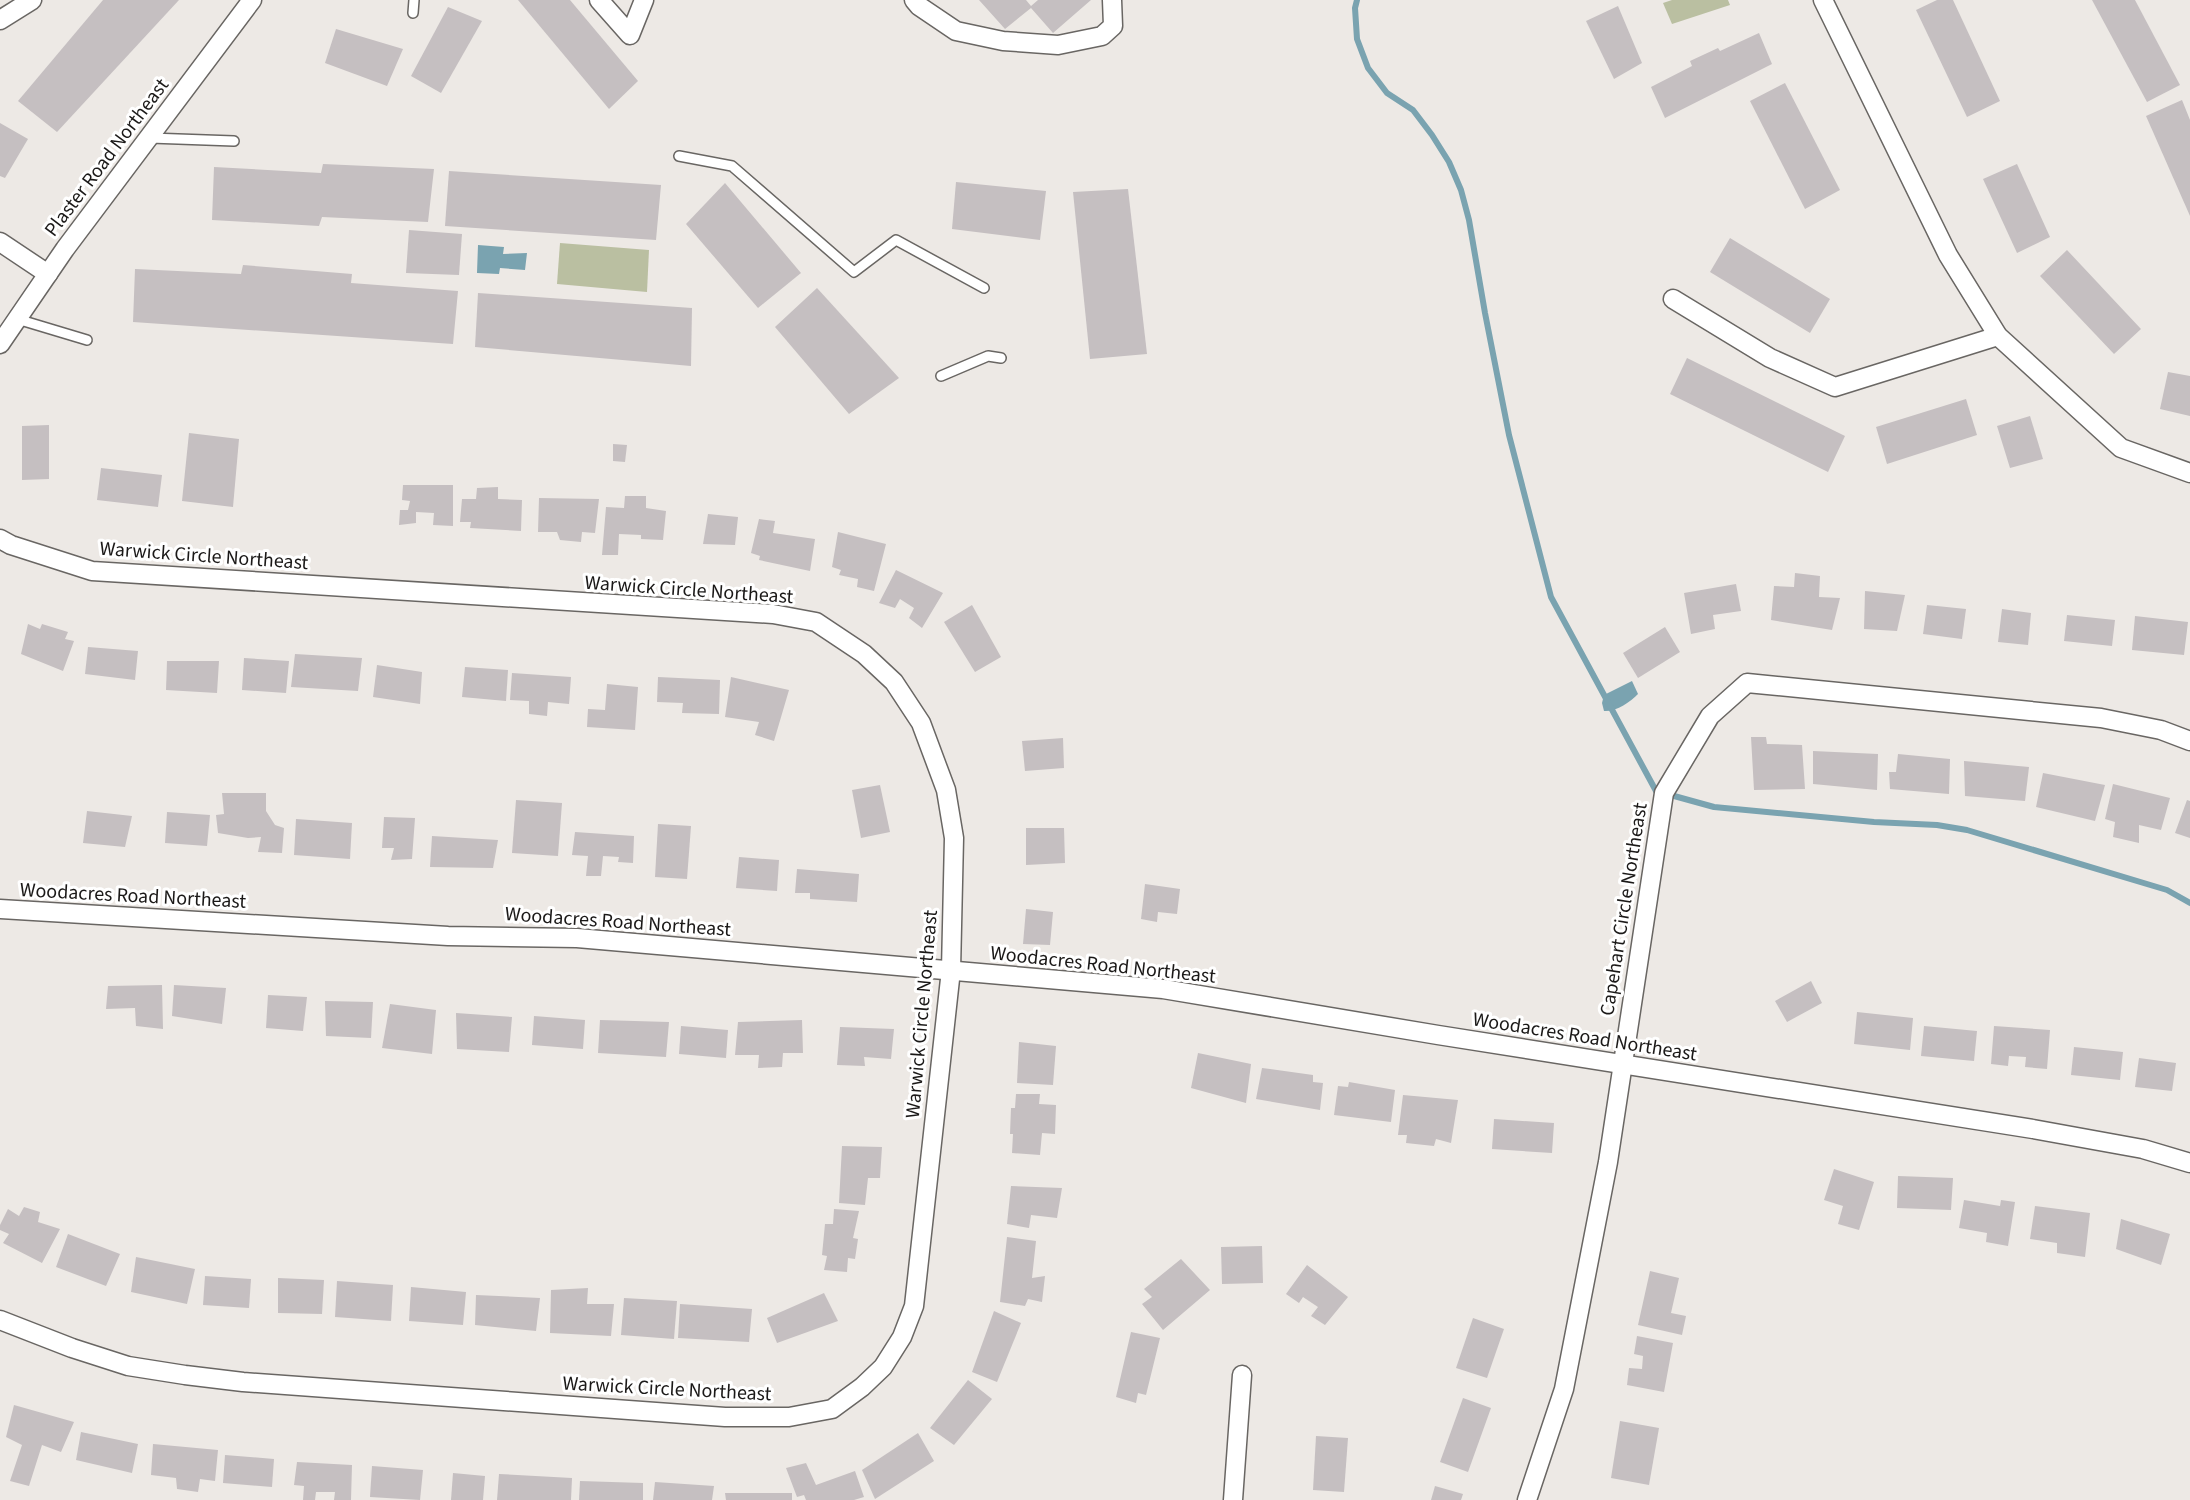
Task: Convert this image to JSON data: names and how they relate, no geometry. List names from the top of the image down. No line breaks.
{"streets":{"street":["Plaster Road Northeast","Warwick Circle Northeast","Woodacres Road Northeast","Capehart Circle Northeast"]},"crossings":[["Warwick Circle Northeast","Woodacres Road Northeast"],["Woodacres Road Northeast","Capehart Circle Northeast"]]}
